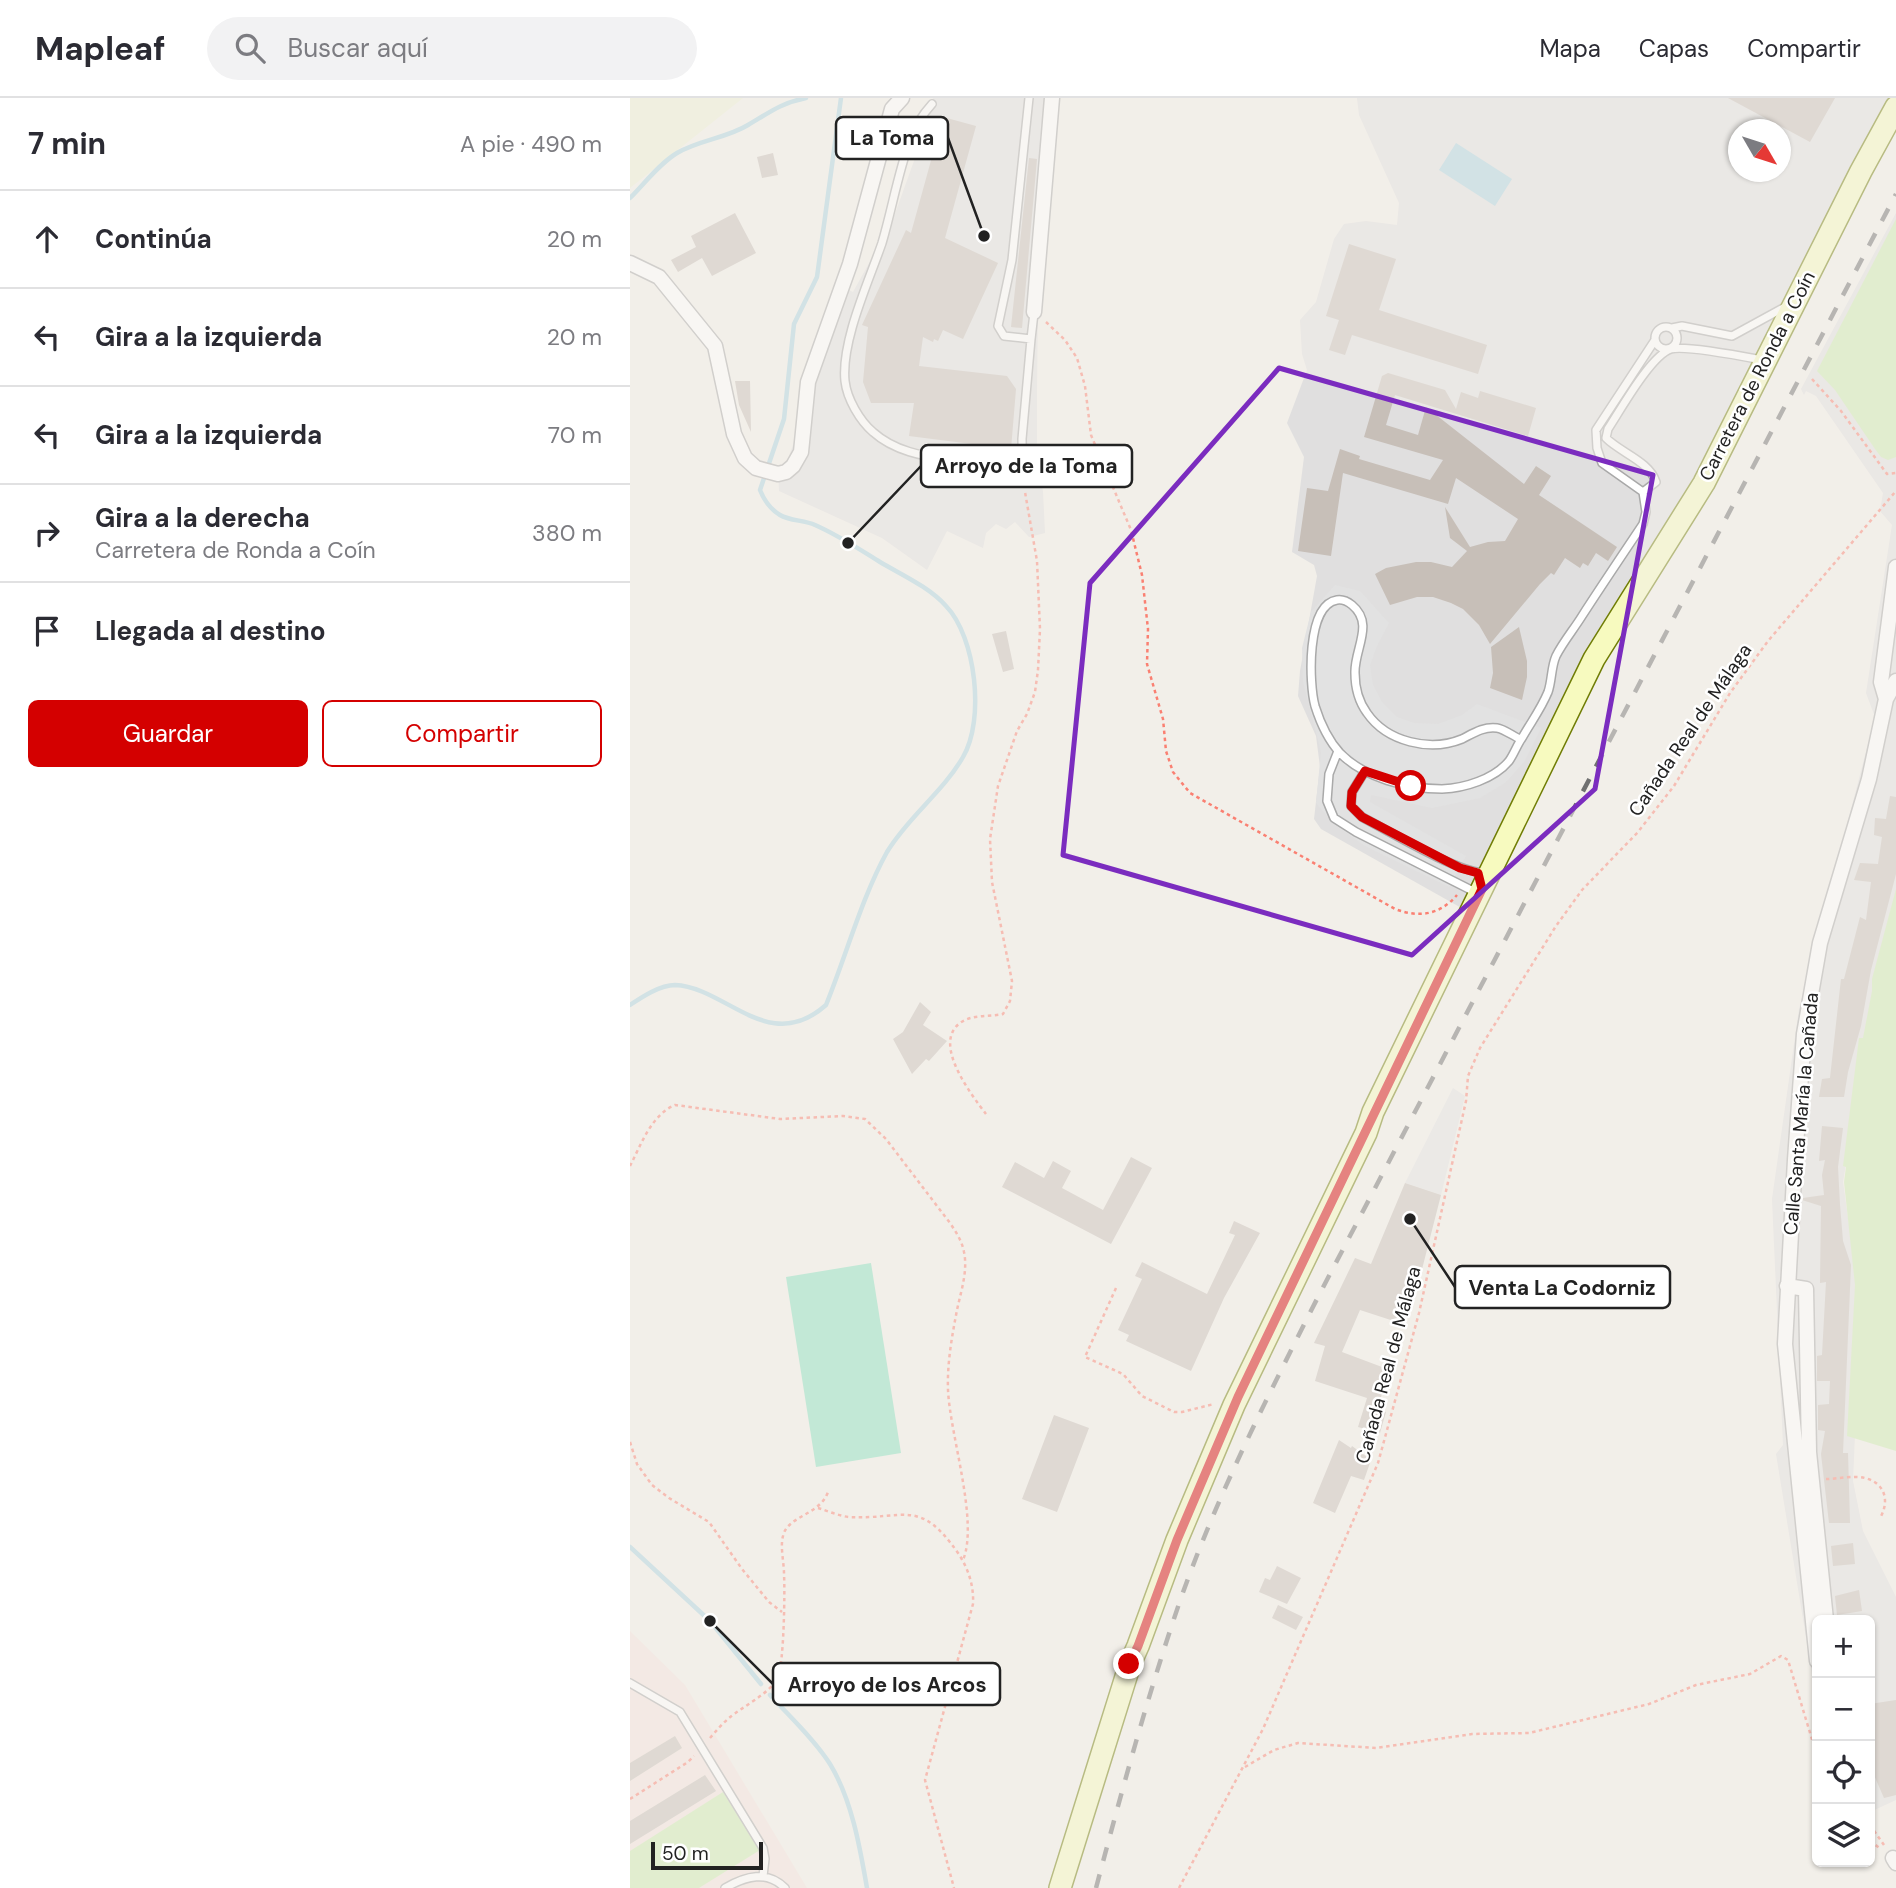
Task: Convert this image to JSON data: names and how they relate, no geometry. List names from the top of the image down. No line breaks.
{"streets":{"main road":["Carretera de Ronda a Coín"],"street":["Calle Santa María la Cañada"],"path":["Cañada Real de Málaga"]},"places":["La Toma","Arroyo de la Toma","Venta La Codorniz","Arroyo de los Arcos"],"scale_bar":"50 m","north":"bottom right","page":{"header":"Mapleaf","search":"Buscar aquí","nav":["Mapa","Capas","Compartir"],"heading":["7 min","A pie · 490 m"],"list":[["Continúa","20 m"],["Gira a la izquierda","20 m"],["Gira a la izquierda","70 m"],["Gira a la derecha","Carretera de Ronda a Coín","380 m"],"Llegada al destino"],"buttons":["Guardar","Compartir"],"map_buttons":["+","−"],"scale":"50 m"}}
